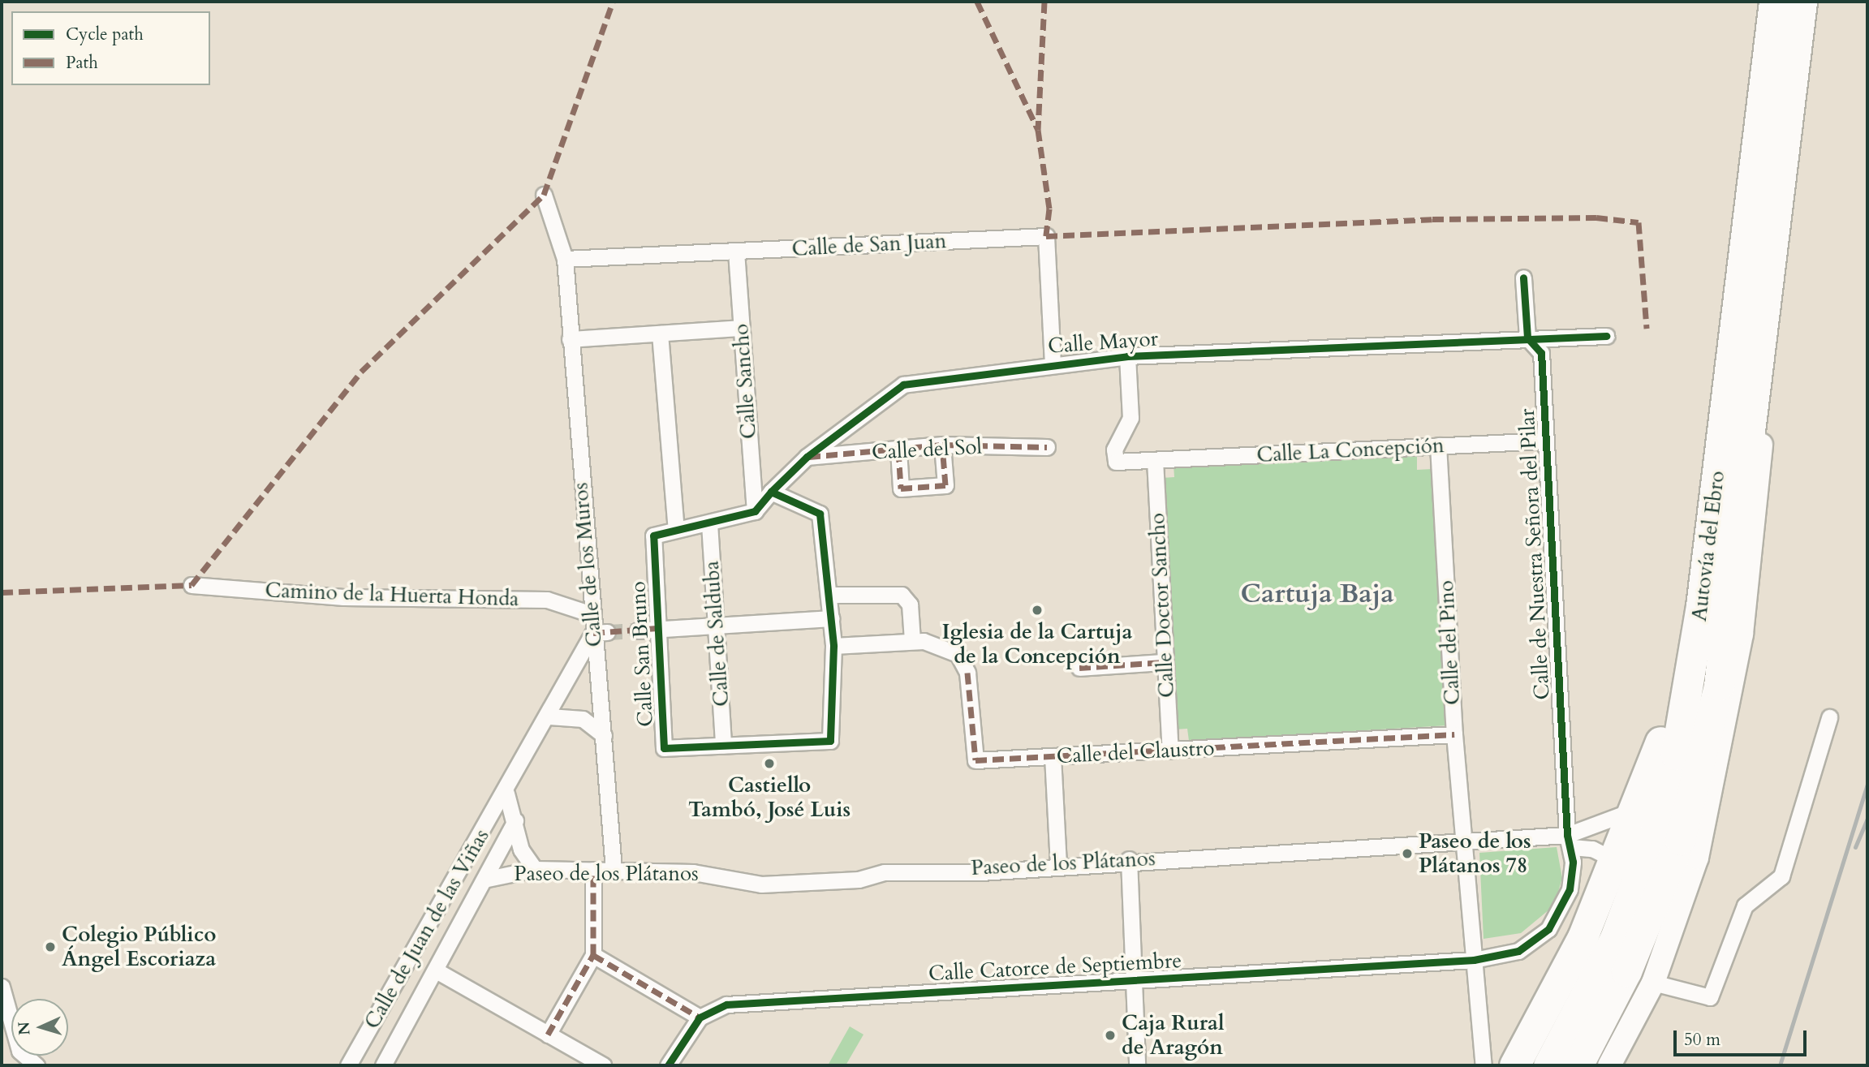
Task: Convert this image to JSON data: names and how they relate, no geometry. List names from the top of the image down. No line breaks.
{"streets":{"highway":["Autovía del Ebro"],"street":["Calle de San Juan","Calle Mayor","Calle Sancho","Calle del Sol","Calle La Concepción","Calle de Nuestra Señora del Pilar","Calle de los Muros","Camino de la Huerta Honda","Calle Doctor Sancho","Calle de Salduba","Calle del Pino","Calle San Bruno","Calle del Claustro","Paseo de los Plátanos","Calle de Juan de las Viñas","Calle Catorce de Septiembre"]},"crossings":[["Calle de San Juan","Calle Mayor"],["Calle de San Juan","Calle Sancho"],["Calle de San Juan","Calle de los Muros"],["Calle Mayor","Calle Sancho"],["Calle Mayor","Calle del Sol"],["Calle Mayor","Calle La Concepción"],["Calle Mayor","Calle de Nuestra Señora del Pilar"],["Calle La Concepción","Calle de Nuestra Señora del Pilar"],["Calle La Concepción","Calle Doctor Sancho"],["Calle La Concepción","Calle del Pino"],["Calle de Nuestra Señora del Pilar","Calle del Pino"],["Calle de Nuestra Señora del Pilar","Paseo de los Plátanos"],["Calle de Nuestra Señora del Pilar","Calle Catorce de Septiembre"],["Calle de los Muros","Camino de la Huerta Honda"],["Calle de los Muros","Paseo de los Plátanos"],["Calle de los Muros","Calle de Juan de las Viñas"],["Calle Doctor Sancho","Calle del Claustro"],["Calle de Salduba","Calle San Bruno"],["Calle del Pino","Calle del Claustro"],["Calle del Pino","Paseo de los Plátanos"],["Calle del Pino","Calle Catorce de Septiembre"],["Paseo de los Plátanos","Calle de Juan de las Viñas"]],"districts":["Cartuja Baja"],"places":["Iglesia de la Cartuja de la Concepción","Castiello Tambó, José Luis","Paseo de los Plátanos 78","Colegio Público Ángel Escoriaza","Caja Rural de Aragón"],"legend":["Cycle path","Path"],"scale_bar":"50 m","north":"left"}
